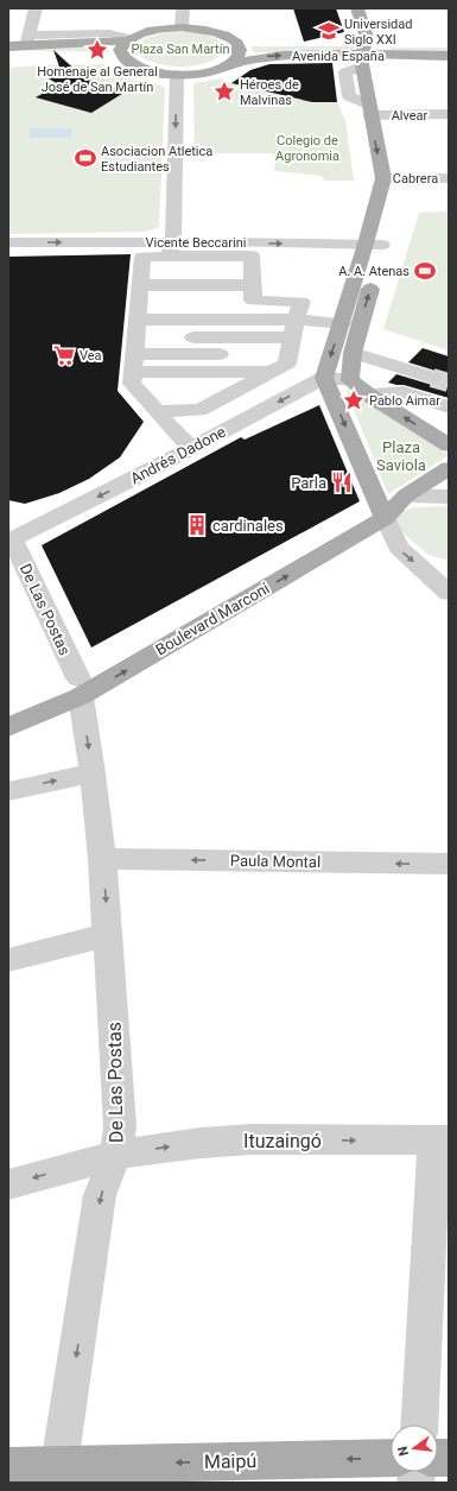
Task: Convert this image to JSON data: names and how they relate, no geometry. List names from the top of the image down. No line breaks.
{"streets":{"main road":["Avenida España","Boulevard Marconi","Maipú"],"street":["Alvear","Cabrera","Vicente Beccarini","Andrés Dadone","De Las Postas","Paula Montal","Ituzaingó"]},"crossings":[["Andrés Dadone","De Las Postas"],["De Las Postas","Boulevard Marconi"],["De Las Postas","Paula Montal"],["De Las Postas","Ituzaingó"],["De Las Postas","Maipú"]],"one_way":["De Las Postas","Paula Montal","Maipú"],"parks":["Plaza San Martín","Colegio de Agronomia","Plaza Saviola"],"places":{"school or university":["Universidad Siglo XXI"],"place":["Homenaje al General José de San Martín","Héroes de Malvinas","Pablo Aimar"],"sports":["Asociacion Atletica Estudiantes","A. A. Atenas"],"supermarket":["Vea"],"restaurant":["Parla"],"building":["cardinales"]},"north":"left"}
